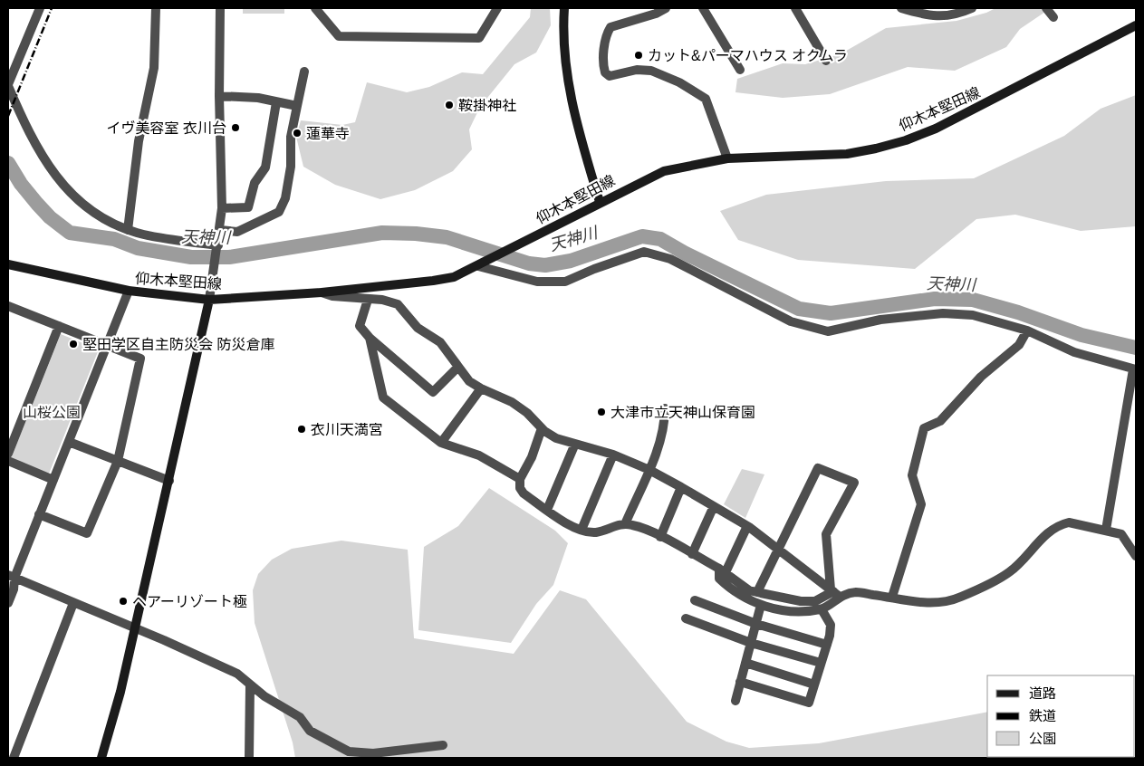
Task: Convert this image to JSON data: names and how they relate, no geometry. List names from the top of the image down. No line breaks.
{"streets":{"main road":["仰木本堅田線"]},"water":["天神川"],"parks":["山桜公園"],"places":["カット&パーマハウス オクムラ","鞍掛神社","イヴ美容室 衣川台","蓮華寺","堅田学区自主防災会 防災倉庫","大津市立天神山保育園","衣川天満宮","ヘアーリゾート極"],"legend":["道路","鉄道","公園"]}
